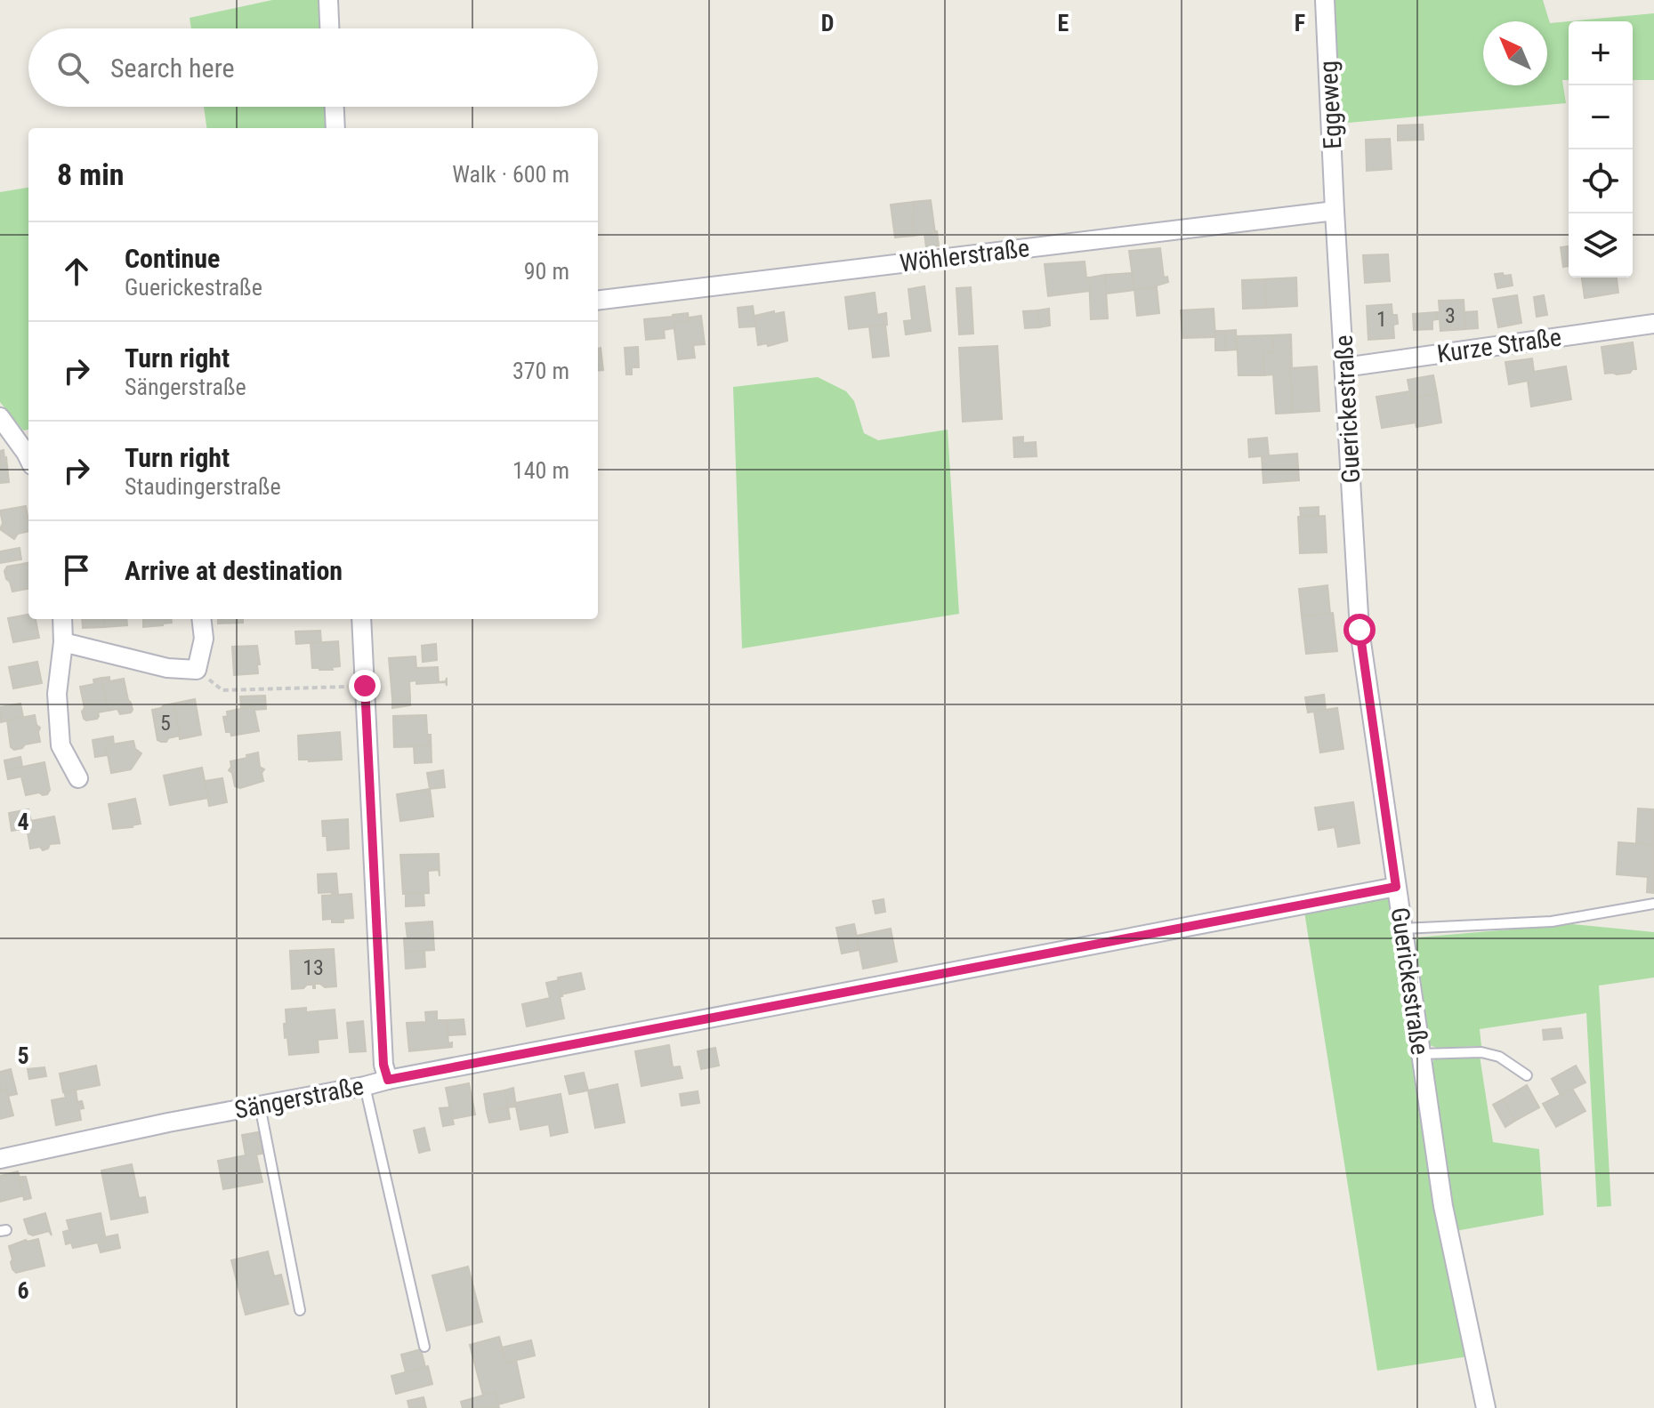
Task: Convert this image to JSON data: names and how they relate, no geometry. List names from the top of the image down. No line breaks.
{"streets":{"street":["Eggeweg","Wöhlerstraße","Kurze Straße","Guerickestraße","Sängerstraße"]},"crossings":[["Eggeweg","Wöhlerstraße"],["Eggeweg","Guerickestraße"],["Wöhlerstraße","Guerickestraße"],["Kurze Straße","Guerickestraße"],["Guerickestraße","Sängerstraße"]],"house_numbers":["3","1","5","13"],"north":"top left","page":{"map_buttons":["+","−"],"search":"Search here","heading":["8 min","Walk · 600 m"],"list":[["Continue","Guerickestraße","90 m"],["Turn right","Sängerstraße","370 m"],["Turn right","Staudingerstraße","140 m"],"Arrive at destination"]},"grid":{"columns":["D","E","F"],"rows":["4","5","6"]}}
